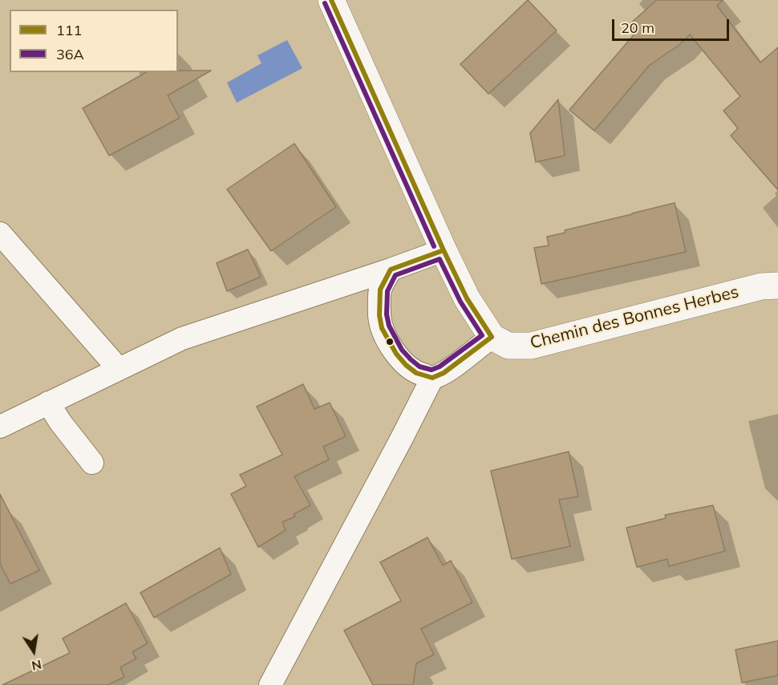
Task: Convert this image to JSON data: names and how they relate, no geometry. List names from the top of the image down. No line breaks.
{"streets":{"street":["Chemin des Bonnes Herbes"]},"lines":["transit line 111","transit line 36A"],"legend":["111","36A"],"scale_bar":"20 m","north":"bottom"}
